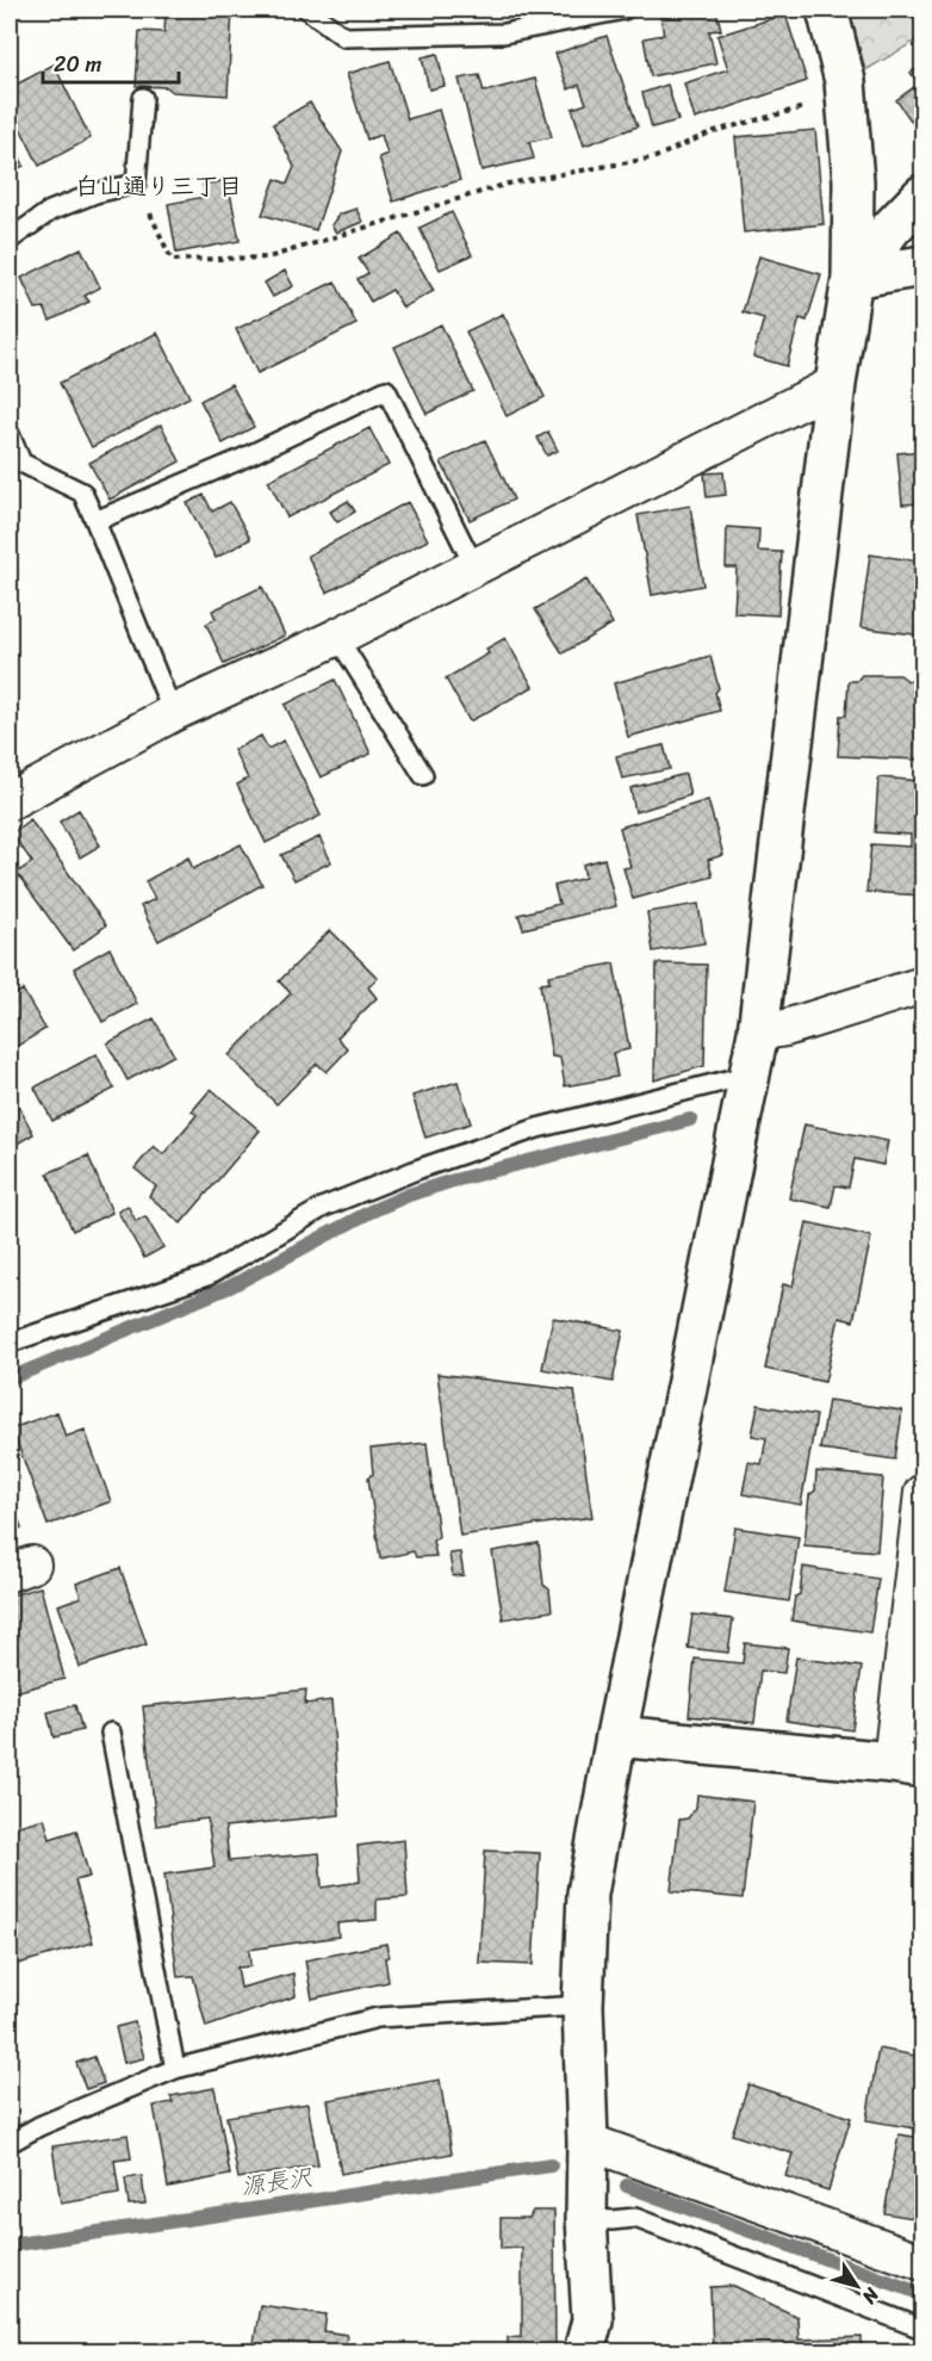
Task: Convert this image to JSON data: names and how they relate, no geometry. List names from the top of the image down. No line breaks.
{"districts":["白山通り三丁目"],"water":["源長沢"],"scale_bar":"20 m","north":"bottom right"}
